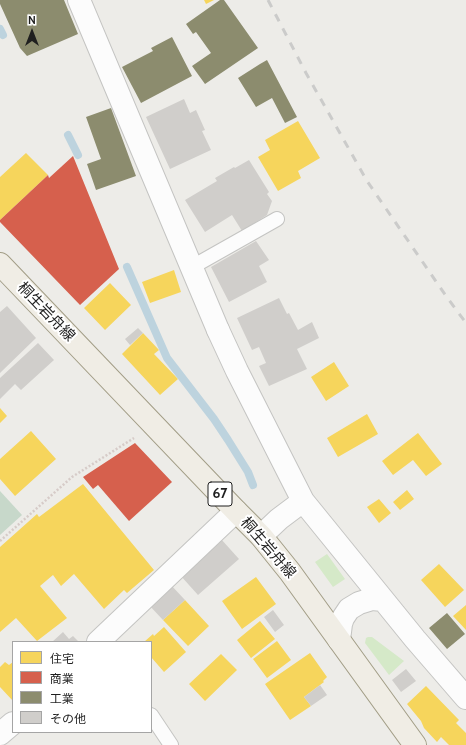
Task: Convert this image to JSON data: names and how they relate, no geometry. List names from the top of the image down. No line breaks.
{"streets":{"main road":["桐生岩舟線","67"]},"legend":["住宅","商業","工業","その他"],"north":"top"}
